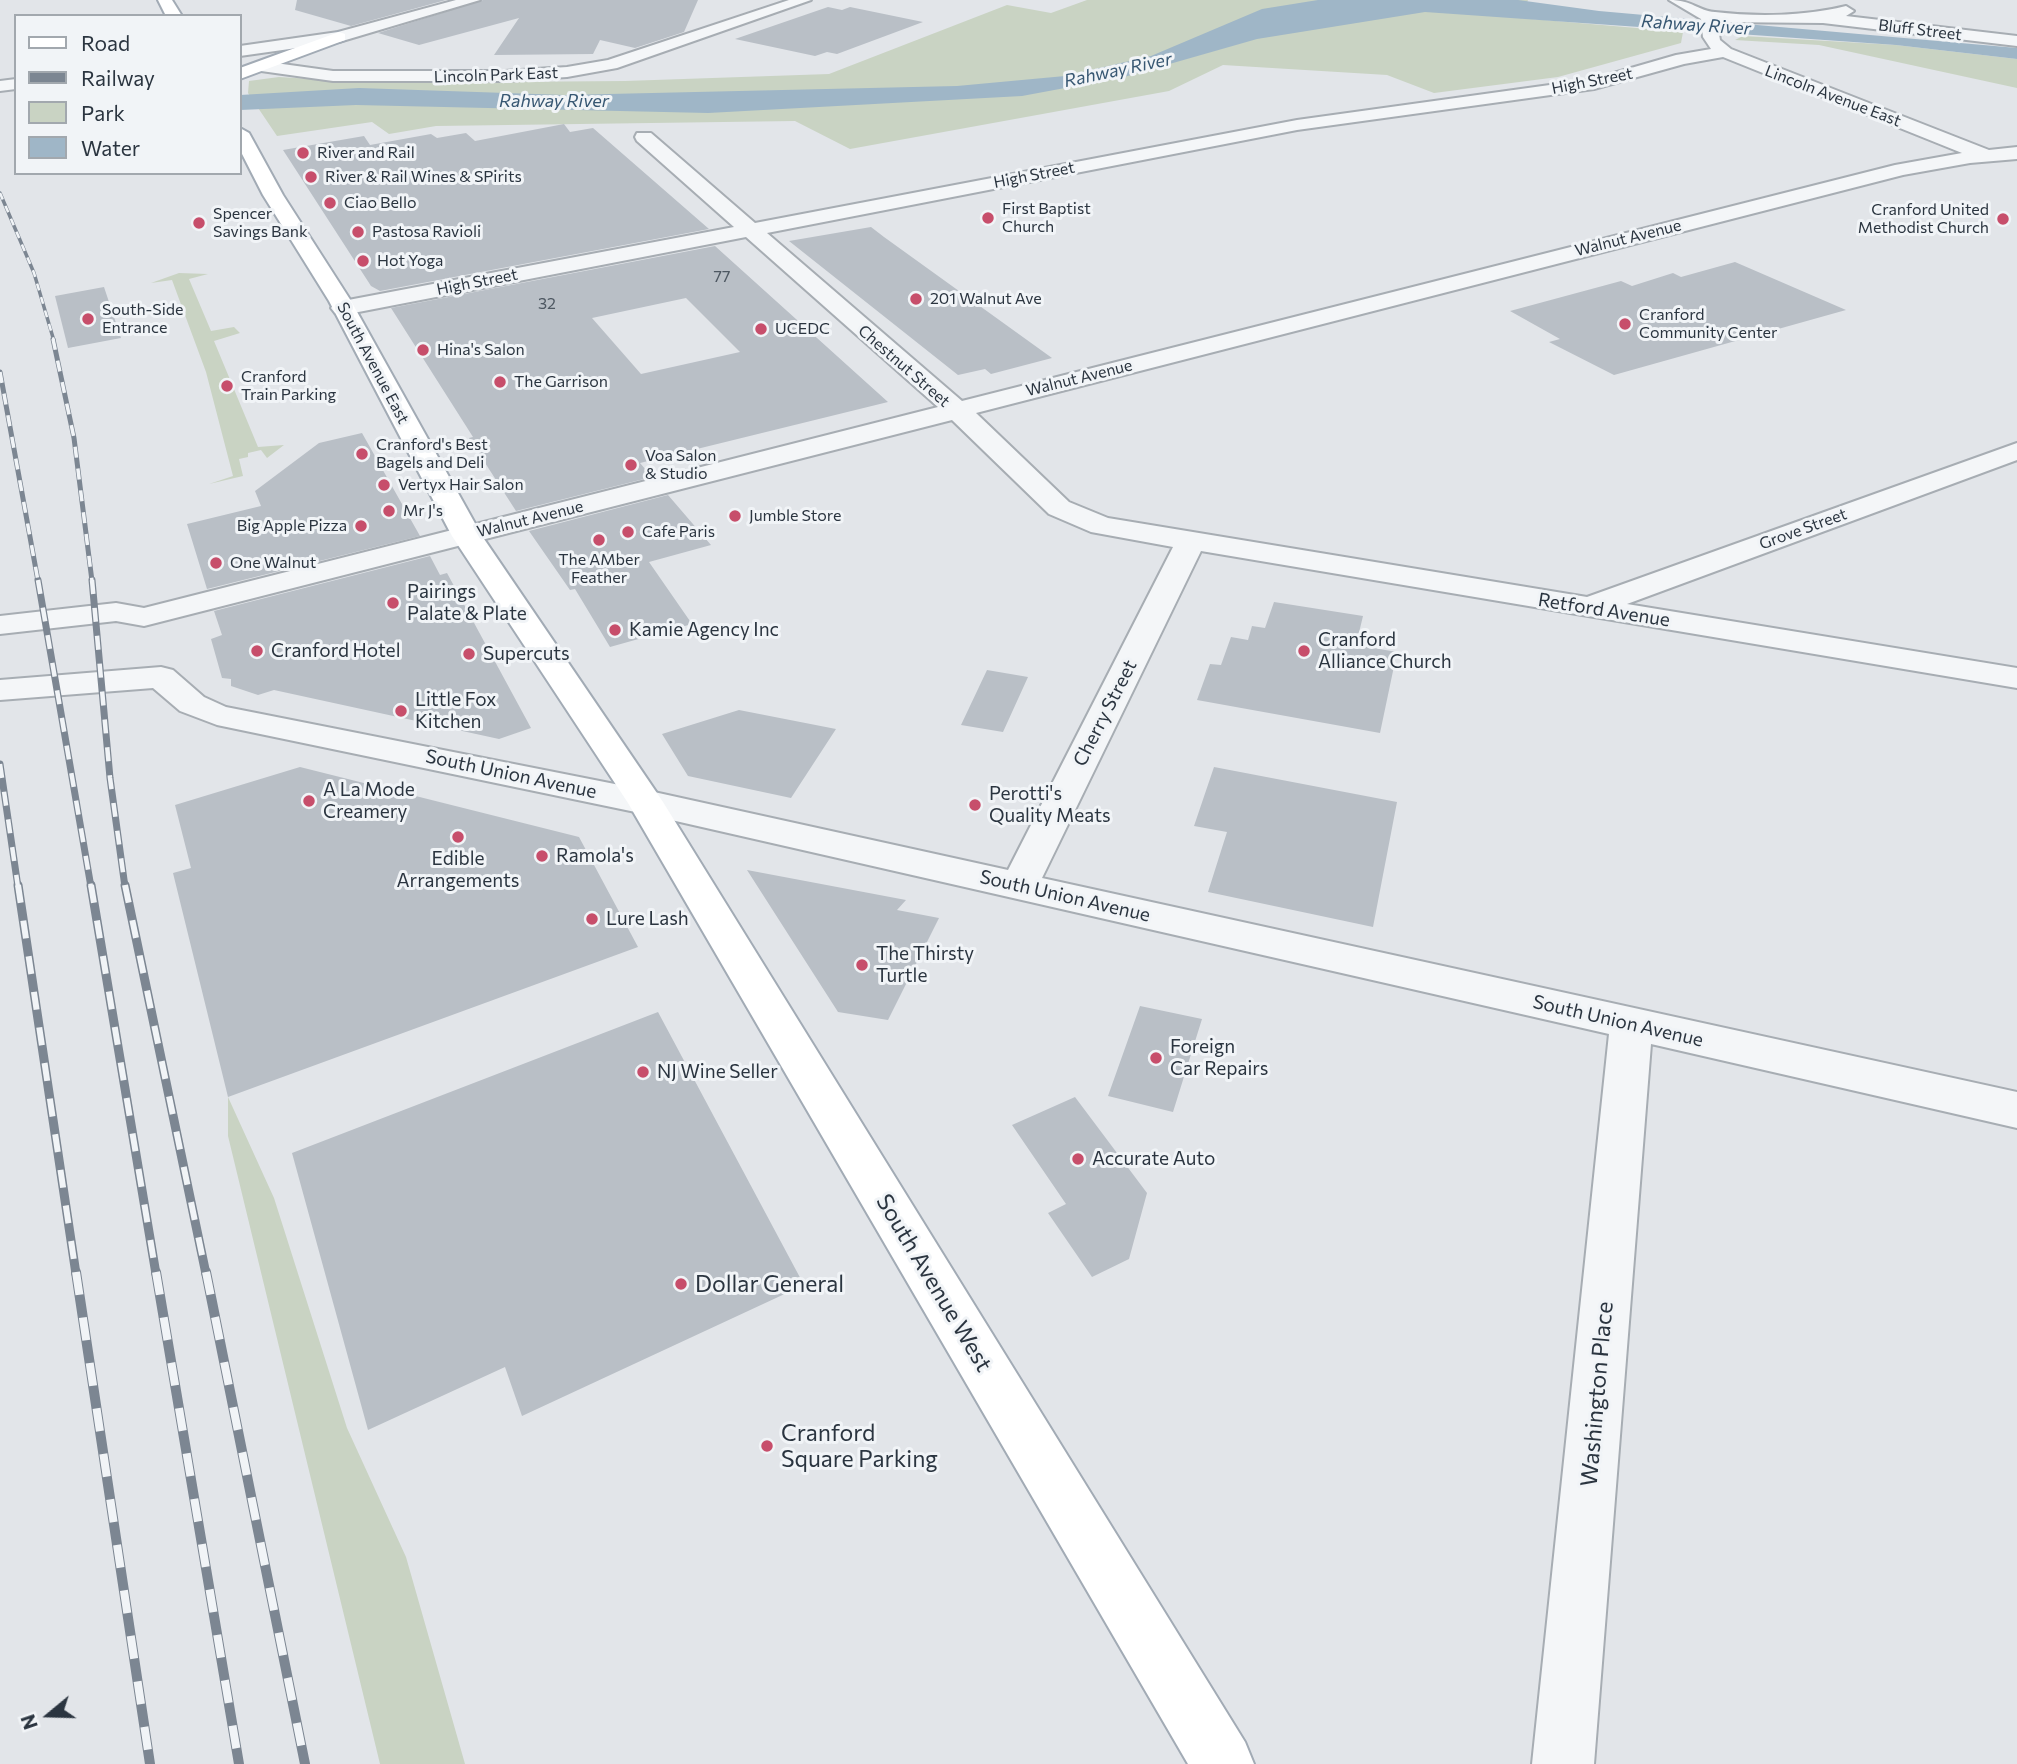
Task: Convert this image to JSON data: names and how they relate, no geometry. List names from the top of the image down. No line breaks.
{"streets":{"main road":["South Avenue East","South Avenue West"],"street":["Bluff Street","Lincoln Park East","High Street","Lincoln Avenue East","Walnut Avenue","Chestnut Street","Grove Street","Retford Avenue","Cherry Street","South Union Avenue","Washington Place"]},"crossings":[["High Street","Lincoln Avenue East"],["High Street","South Avenue East"],["High Street","Chestnut Street"],["Lincoln Avenue East","Walnut Avenue"],["Walnut Avenue","South Avenue East"],["Walnut Avenue","Chestnut Street"],["Walnut Avenue","South Union Avenue"],["South Avenue East","South Union Avenue"],["South Avenue East","South Avenue West"],["Chestnut Street","Retford Avenue"],["Chestnut Street","Cherry Street"],["Grove Street","Retford Avenue"],["Retford Avenue","Cherry Street"],["Cherry Street","South Union Avenue"],["South Union Avenue","South Avenue West"],["South Union Avenue","Washington Place"]],"water":["Rahway River"],"places":["River and Rail","River & Rail Wines & SPirits","Ciao Bello","First Baptist Church","Cranford United Methodist Church","Spencer Savings Bank","Pastosa Ravioli","Hot Yoga","201 Walnut Ave","South-Side Entrance","Cranford Community Center","UCEDC","Hina's Salon","The Garrison","Cranford Train Parking","Cranford's Best Bagels and Deli","Voa Salon & Studio","Vertyx Hair Salon","Mr J's","Jumble Store","Big Apple Pizza","Cafe Paris","The AMber Feather","One Walnut","Pairings Palate & Plate","Kamie Agency Inc","Cranford Hotel","Cranford Alliance Church","Supercuts","Little Fox Kitchen","A La Mode Creamery","Perotti's Quality Meats","Edible Arrangements","Ramola's","Lure Lash","The Thirsty Turtle","Foreign Car Repairs","NJ Wine Seller","Accurate Auto","Dollar General","Cranford Square Parking"],"house_numbers":["77","32"],"legend":["Road","Railway","Park","Water"],"north":"left"}
